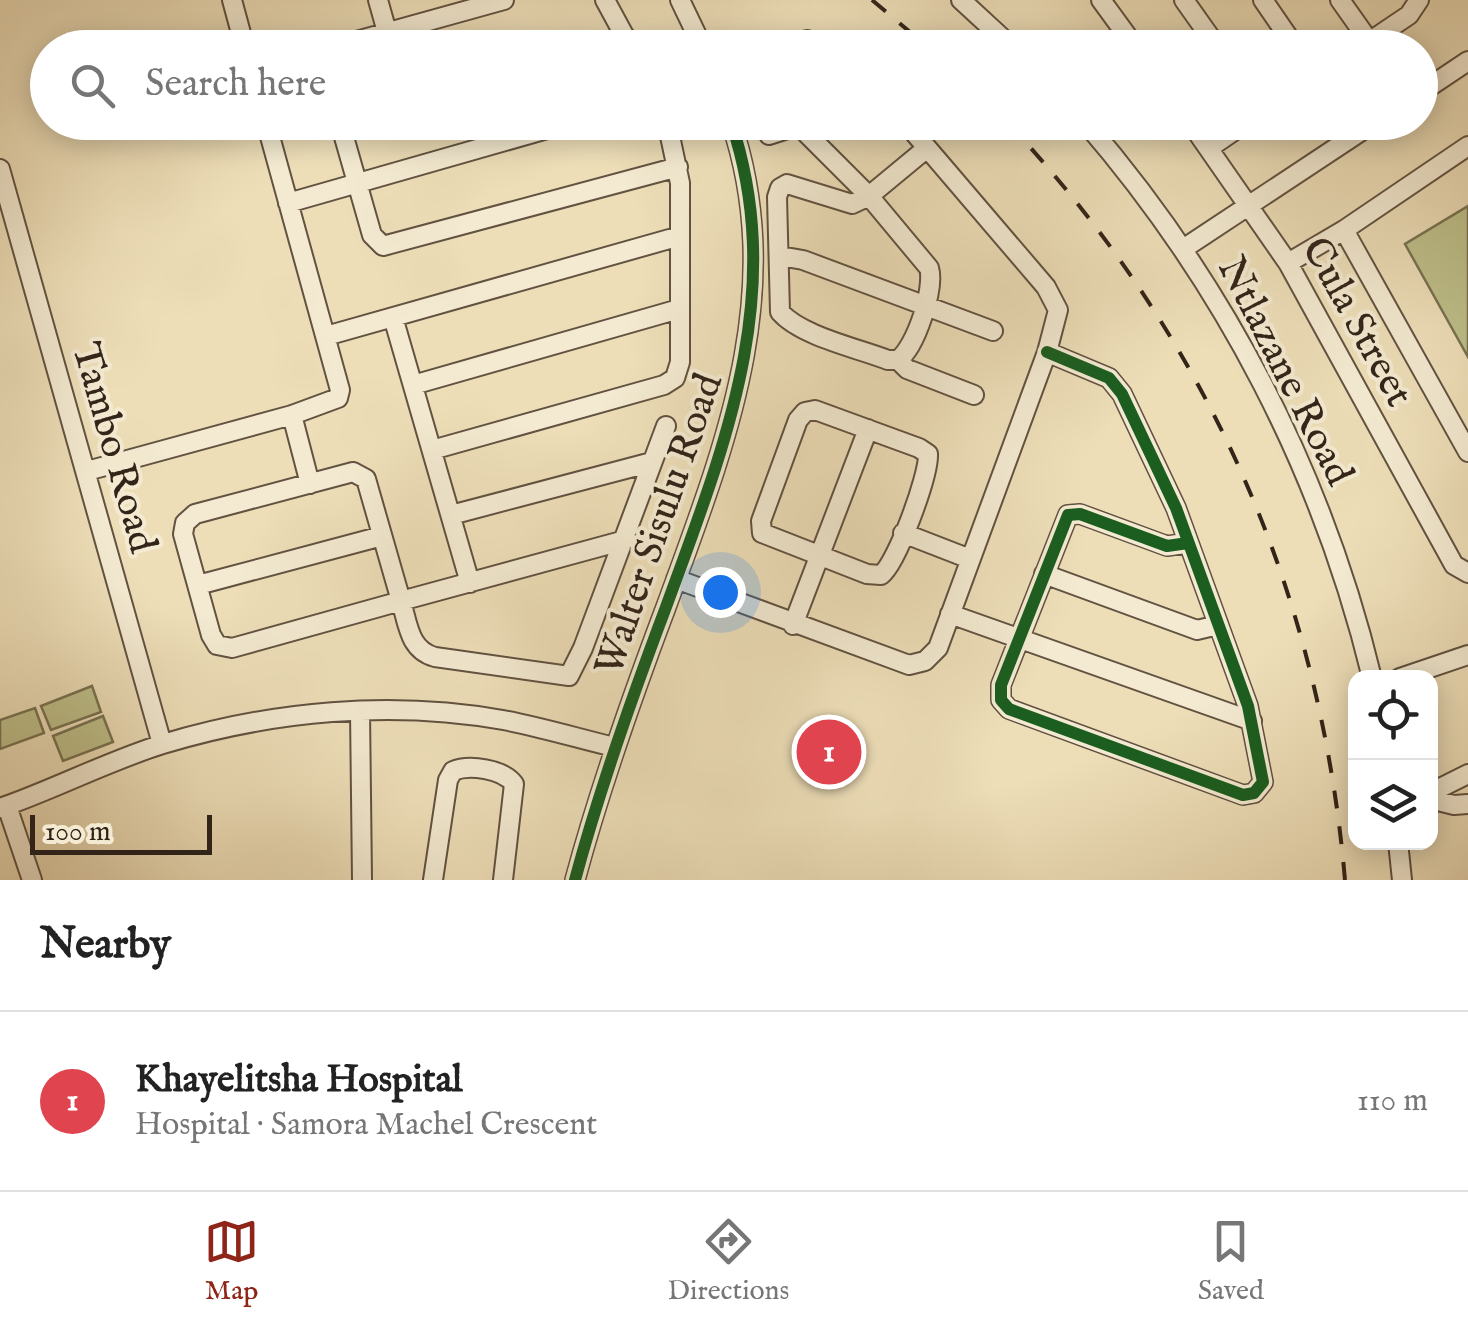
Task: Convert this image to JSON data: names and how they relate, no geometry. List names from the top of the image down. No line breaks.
{"streets":{"street":["Cula Street","Ntlazane Road","Tambo Road","Walter Sisulu Road"]},"scale_bar":"100 m","page":{"search":"Search here","pins":"1","scale":"100 m","heading":"Nearby","list":[{"mark":"1","name":"Khayelitsha Hospital","note":"Hospital · Samora Machel Crescent","value":"110 m"}],"nav":["Map","Directions","Saved"]}}
